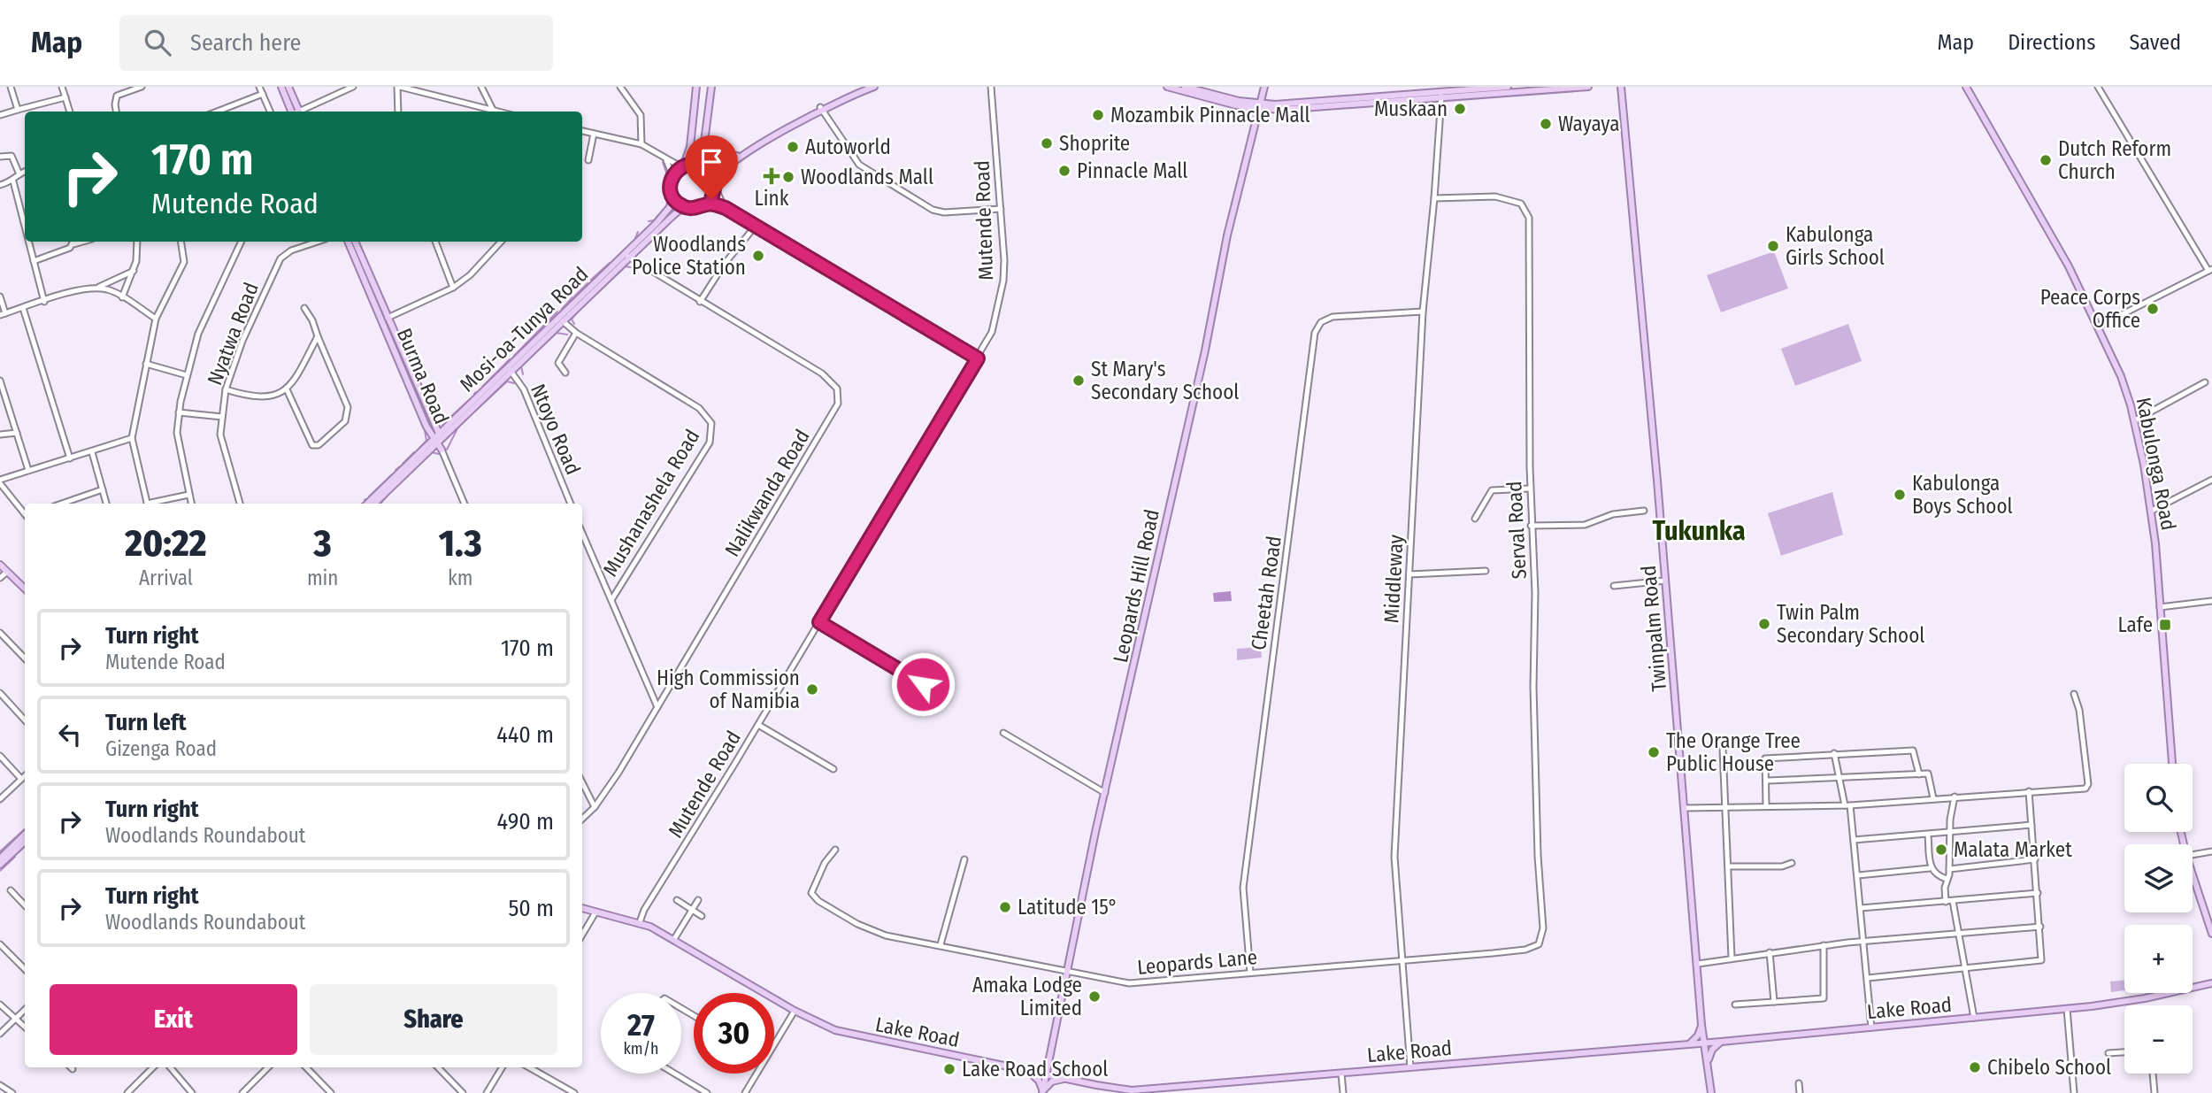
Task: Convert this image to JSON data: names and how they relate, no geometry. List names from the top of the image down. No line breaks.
{"streets":{"main road":["Mosi-oa-Tunya Road","Burma Road","Kabulonga Road","Leopards Hill Road","Twinpalm Road","Lake Road"],"street":["Mutende Road","Nyatwa Road","Ntoyo Road","Nalikwanda Road","Mushanashela Road","Serval Road","Middleway","Cheetah Road","Leopards Lane"]},"crossings":[["Mutende Road","Lake Road"],["Mosi-oa-Tunya Road","Burma Road"],["Mosi-oa-Tunya Road","Ntoyo Road"],["Mosi-oa-Tunya Road","Nalikwanda Road"],["Mosi-oa-Tunya Road","Mushanashela Road"],["Serval Road","Middleway"],["Serval Road","Leopards Lane"],["Middleway","Cheetah Road"],["Middleway","Leopards Lane"],["Middleway","Lake Road"],["Leopards Hill Road","Leopards Lane"],["Leopards Hill Road","Lake Road"],["Cheetah Road","Leopards Lane"],["Twinpalm Road","Lake Road"]],"districts":["Tukunka"],"places":{"other":["Muskaan","Mozambik Pinnacle Mall","Wayaya","Shoprite","Autoworld","Dutch Reform Church","Pinnacle Mall","Woodlands Mall","Kabulonga Girls School","Woodlands Police Station","Peace Corps Office","St Mary's Secondary School","Kabulonga Boys School","Twin Palm Secondary School","High Commission of Namibia","The Orange Tree Public House","Malata Market","Latitude 15°","Amaka Lodge Limited","Chibelo School","Lake Road School"],"health":["Link"],"transit":["Lafe"]},"page":{"header":"Map","search":"Search here","nav":["Map","Directions","Saved"],"turn":["170 m","Mutende Road"],"eta":["20:22","Arrival","3","min","1.3","km"],"list":[{"name":"Turn right","note":"Mutende Road","value":"170 m"},{"name":"Turn left","note":"Gizenga Road","value":"440 m"},{"name":"Turn right","note":"Woodlands Roundabout","value":"490 m"},{"name":"Turn right","note":"Woodlands Roundabout","value":"50 m"}],"map_buttons":["+","−"],"buttons":["Exit","Share"],"speed":"27 km/h","limit":"30"}}
